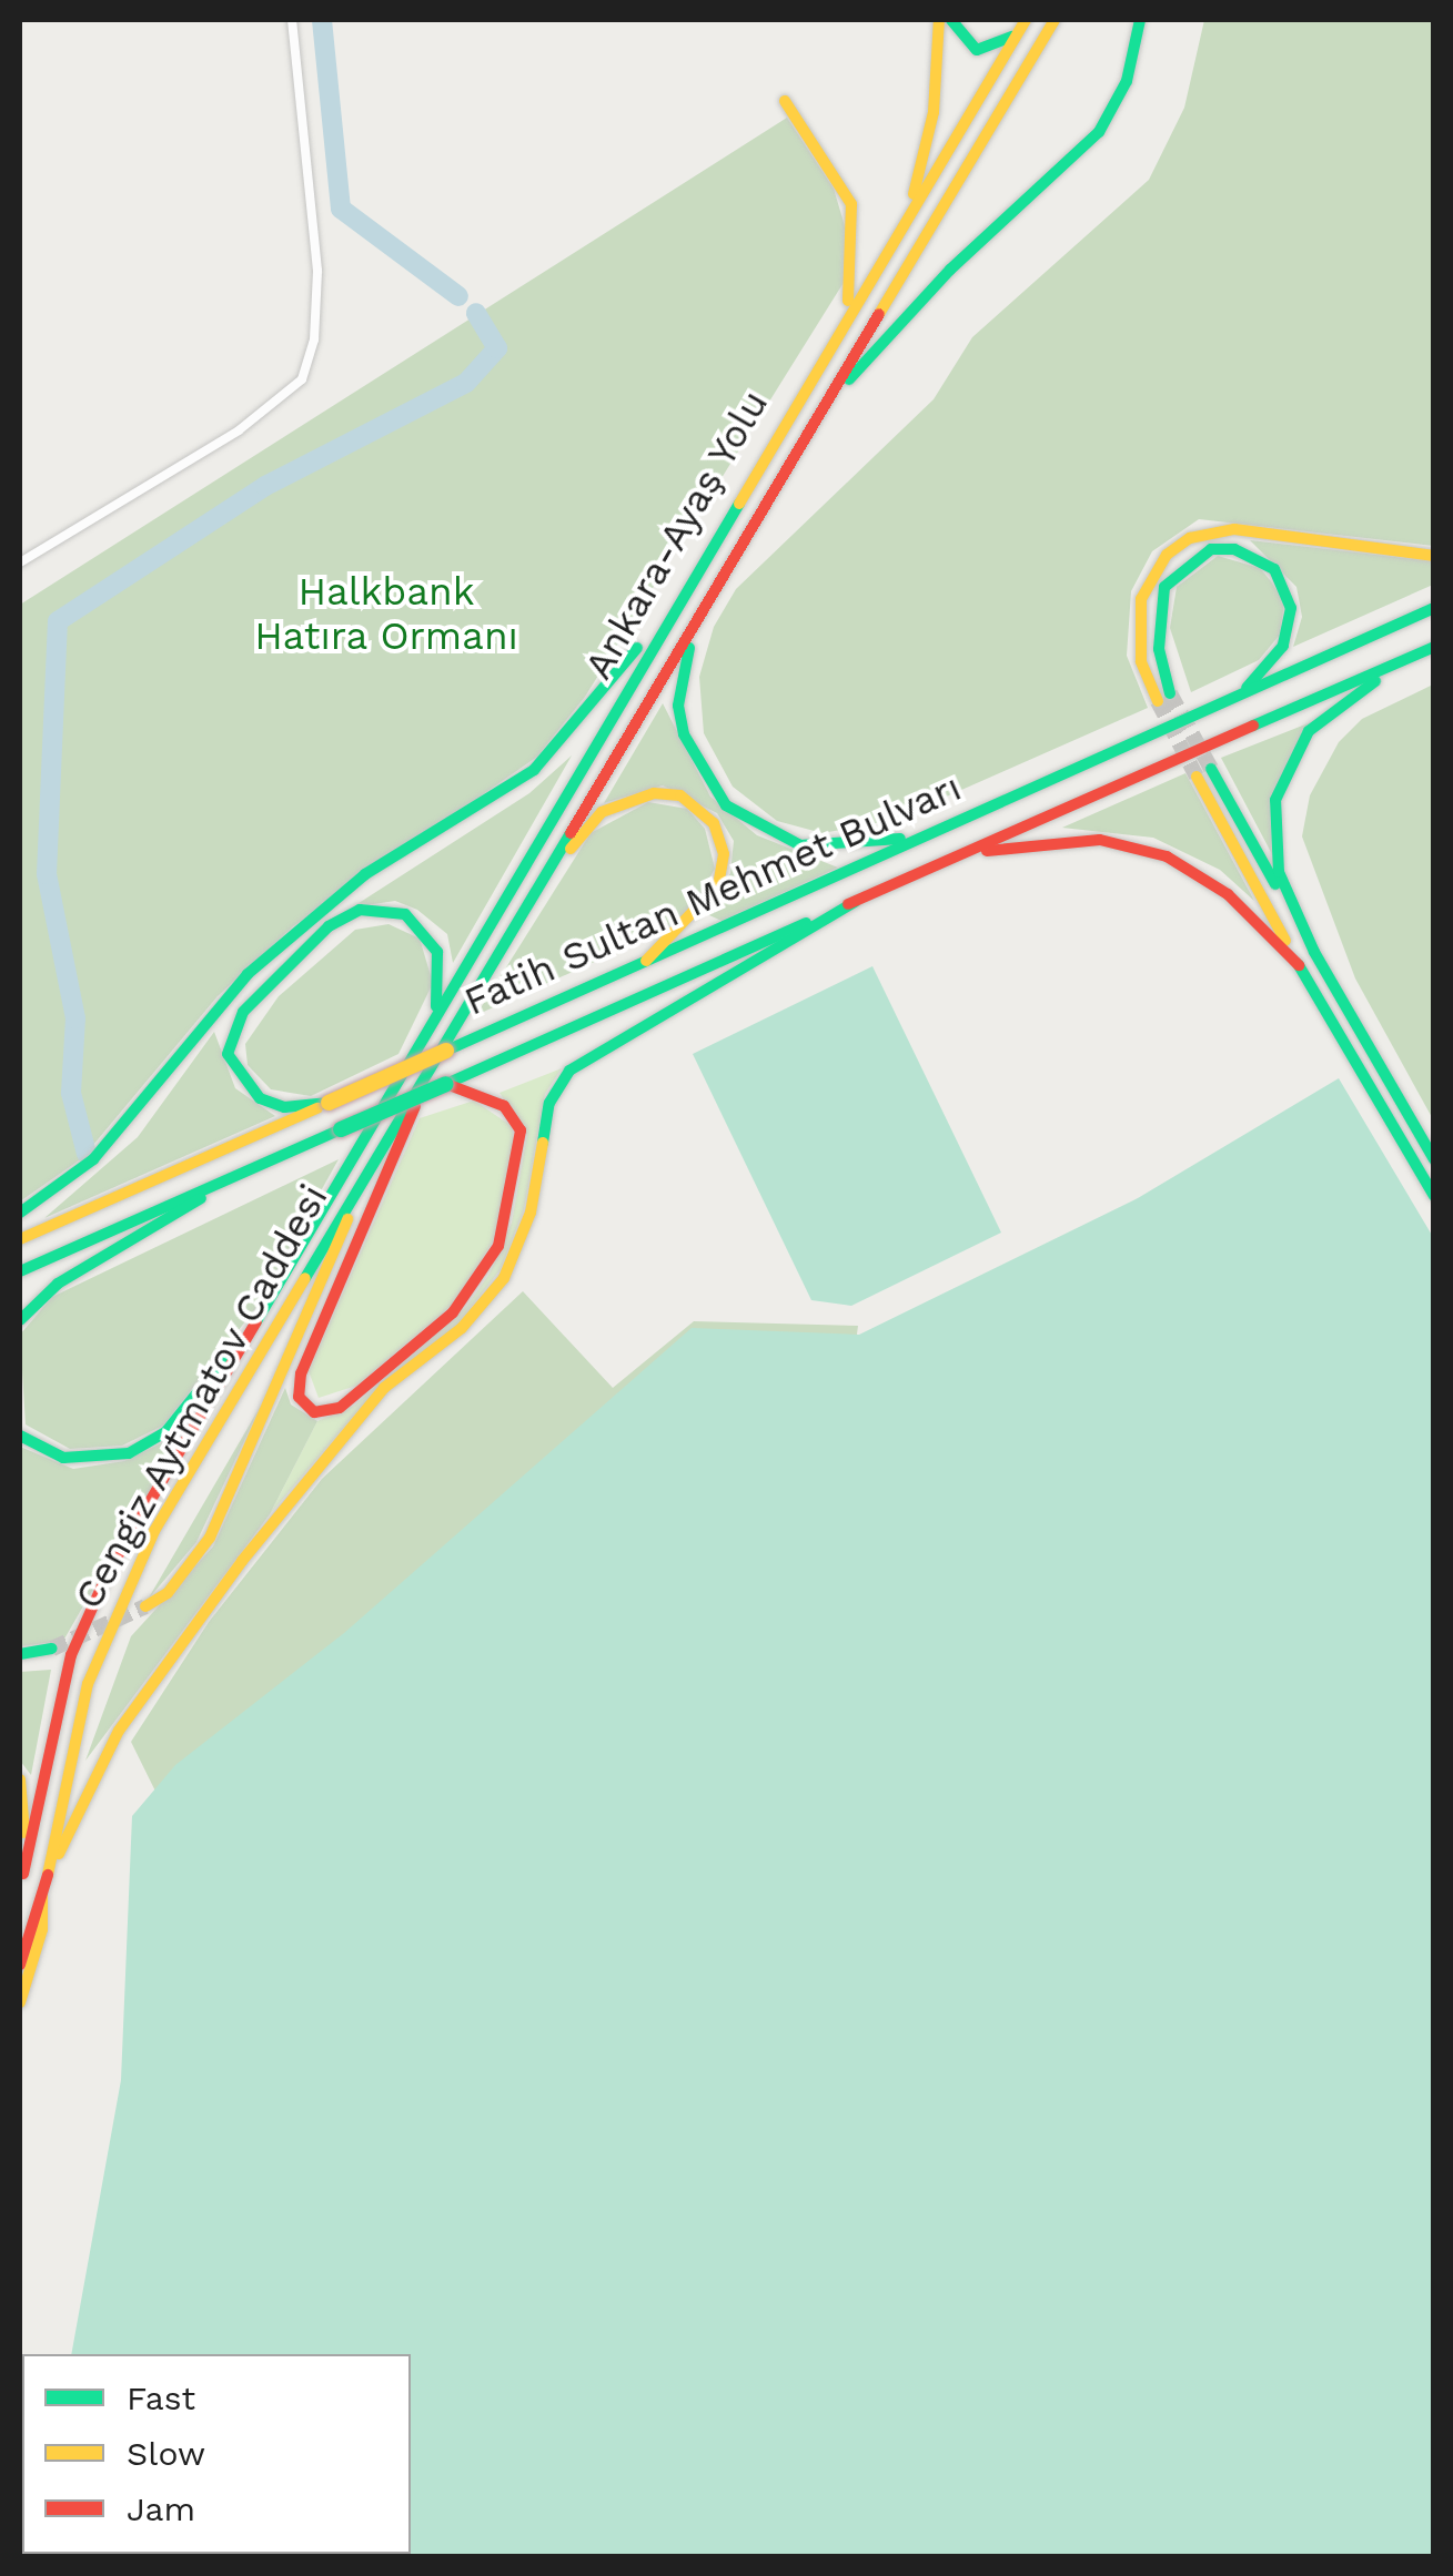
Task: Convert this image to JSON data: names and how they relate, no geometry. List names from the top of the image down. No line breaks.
{"streets":{"main road":["Ankara-Ayaş Yolu","Fatih Sultan Mehmet Bulvarı","Cengiz Aytmatov Caddesi"]},"crossings":[["Ankara-Ayaş Yolu","Cengiz Aytmatov Caddesi"]],"parks":["Halkbank Hatıra Ormanı"],"legend":["Fast","Slow","Jam"]}
